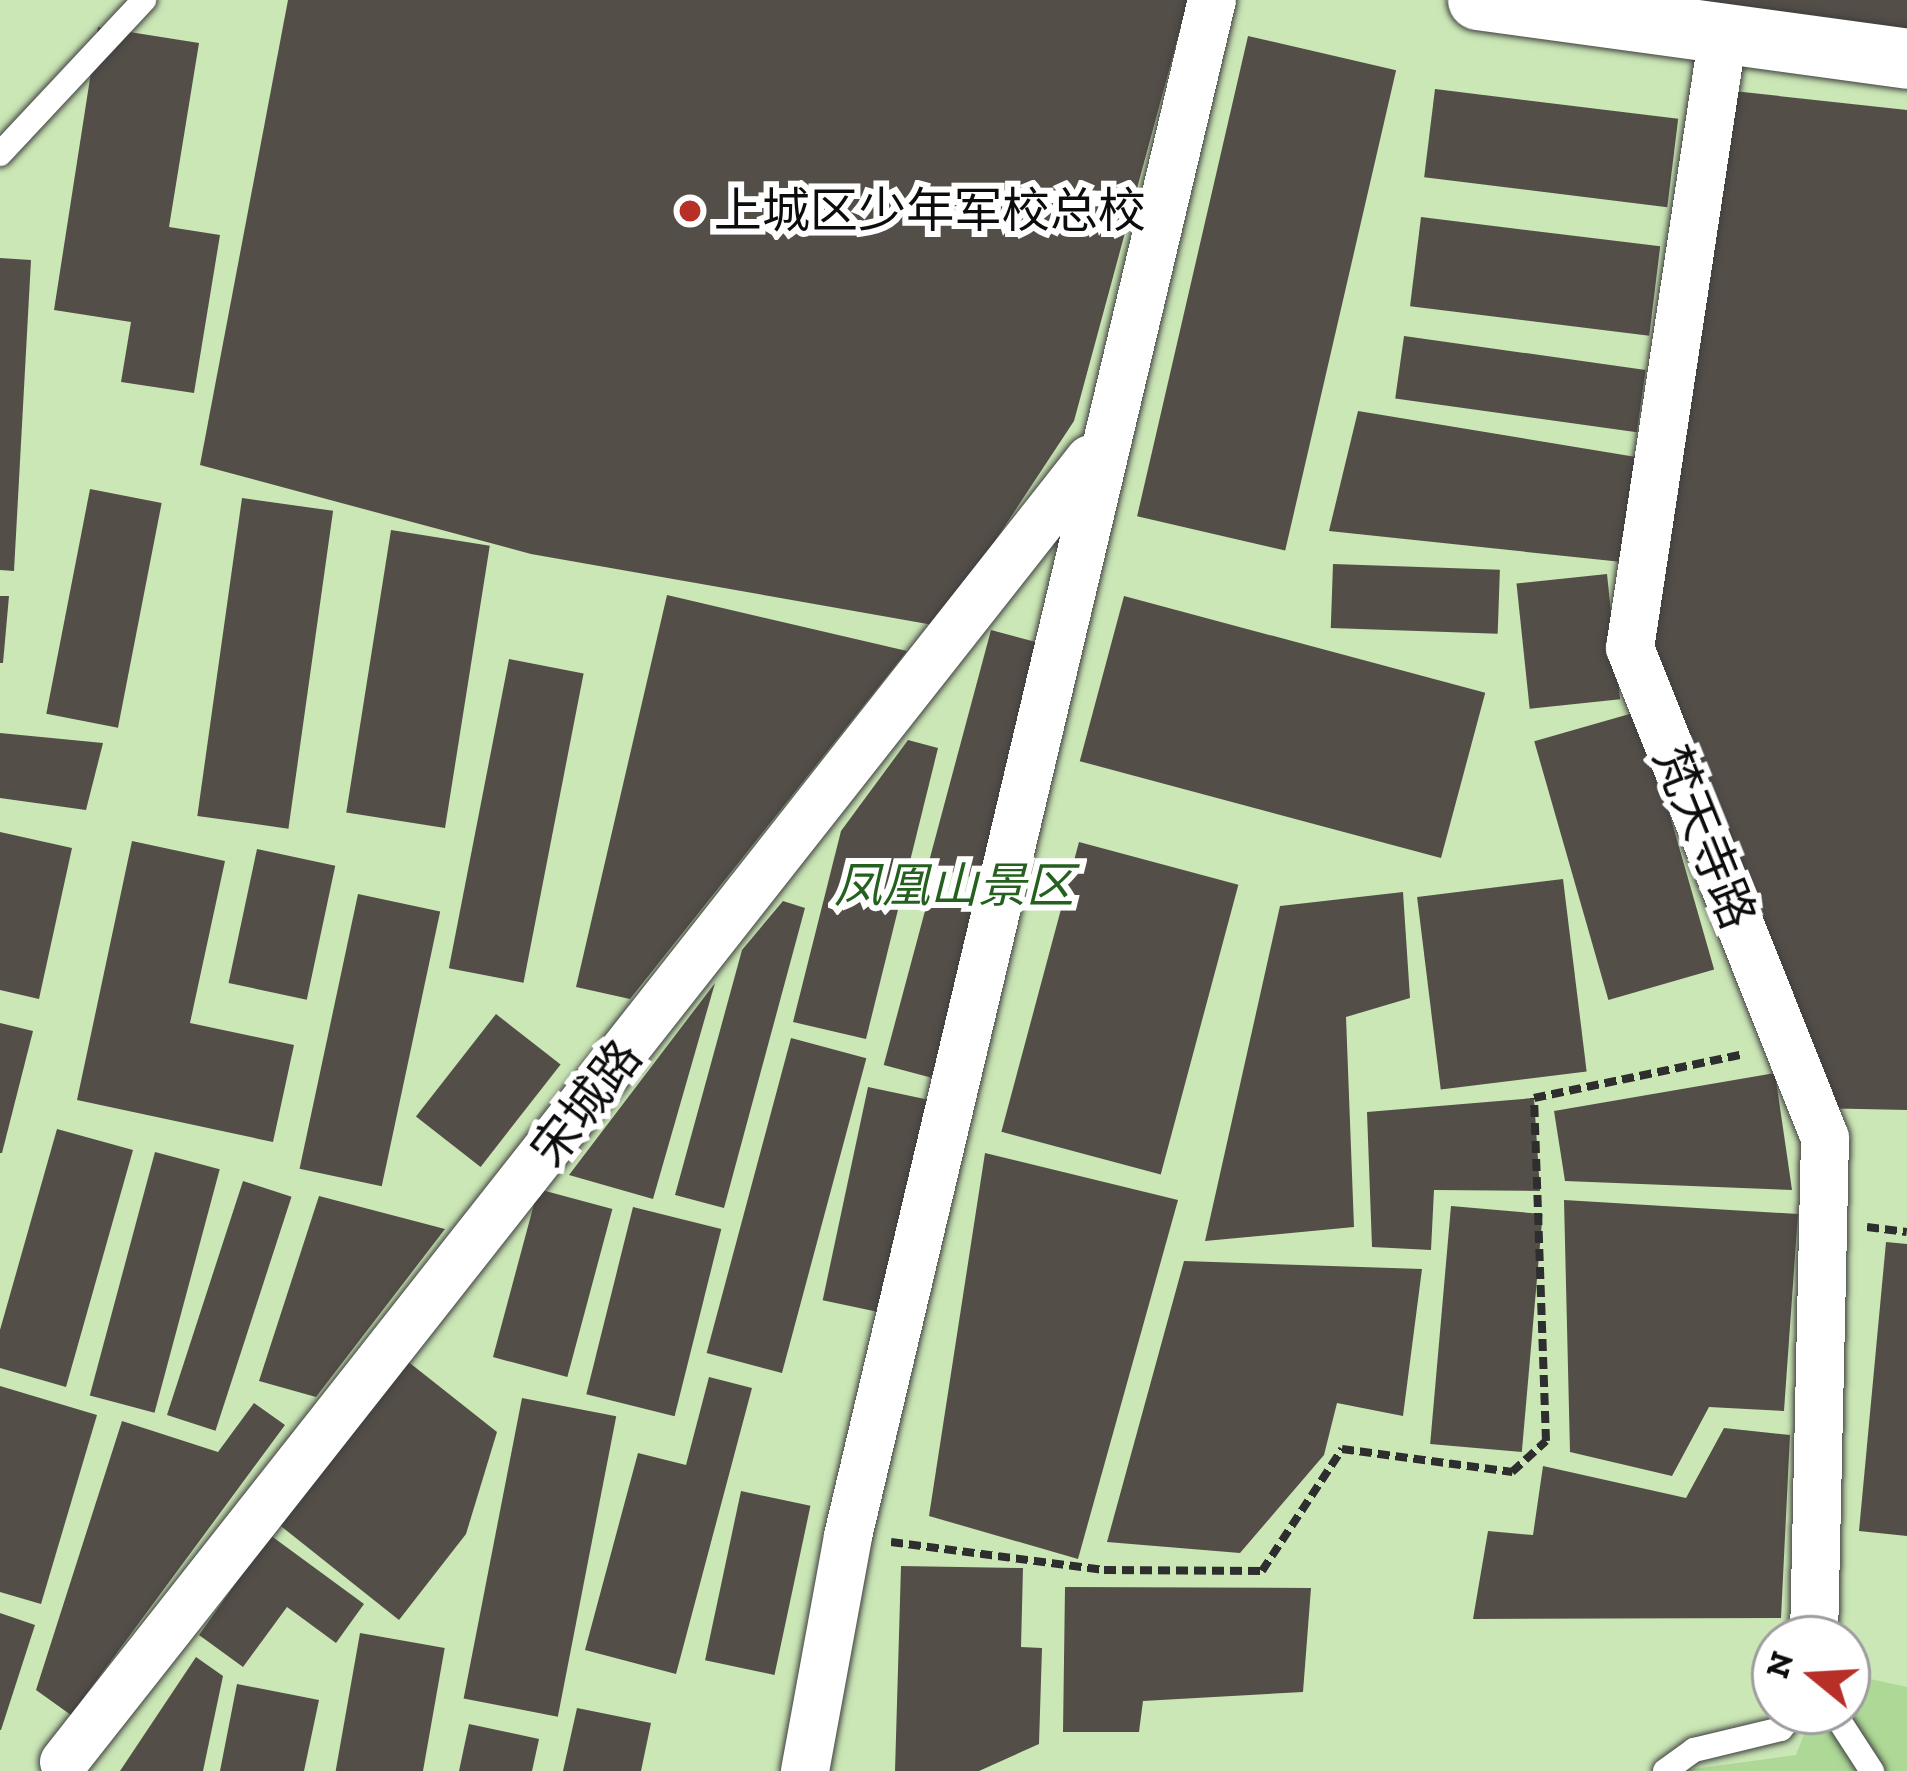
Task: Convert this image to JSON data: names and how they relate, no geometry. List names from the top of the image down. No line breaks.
{"streets":{"street":["梵天寺路","宋城路"]},"parks":["凤凰山景区"],"places":["上城区少年军校总校"],"north":"left"}
